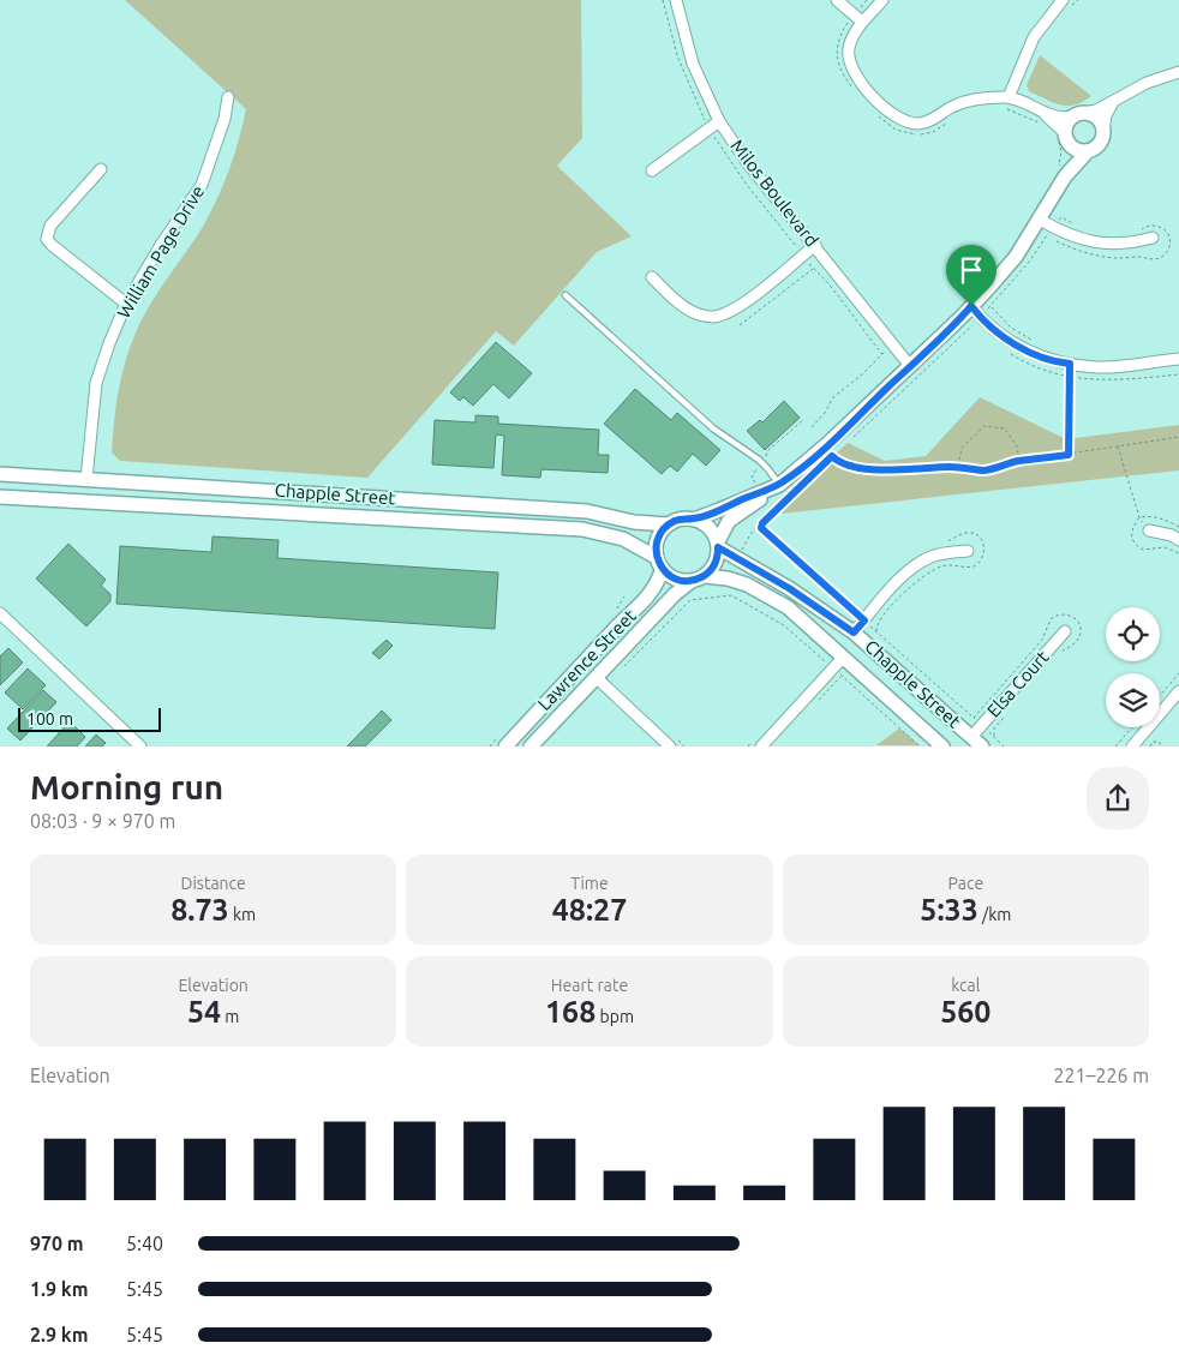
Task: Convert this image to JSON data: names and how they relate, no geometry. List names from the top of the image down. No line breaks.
{"streets":{"street":["Milos Boulevard","William Page Drive","Chapple Street","Lawrence Street","Elsa Court"]},"crossings":[["William Page Drive","Chapple Street"],["Chapple Street","Lawrence Street"],["Chapple Street","Elsa Court"]],"scale_bar":"100 m","page":{"scale":"100 m","heading":["Morning run","08:03 · 9 × 970 m"],"stats":[["Distance","8.73 km"],["Time","48:27"],["Pace","5:33 /km"],["Elevation","54 m"],["Heart rate","168 bpm"],["kcal","560"]],"chart":["Elevation","221–226 m"],"list":[{"name":"970 m","note":"5:40"},{"name":"1.9 km","note":"5:45"},{"name":"2.9 km","note":"5:45"}]}}
